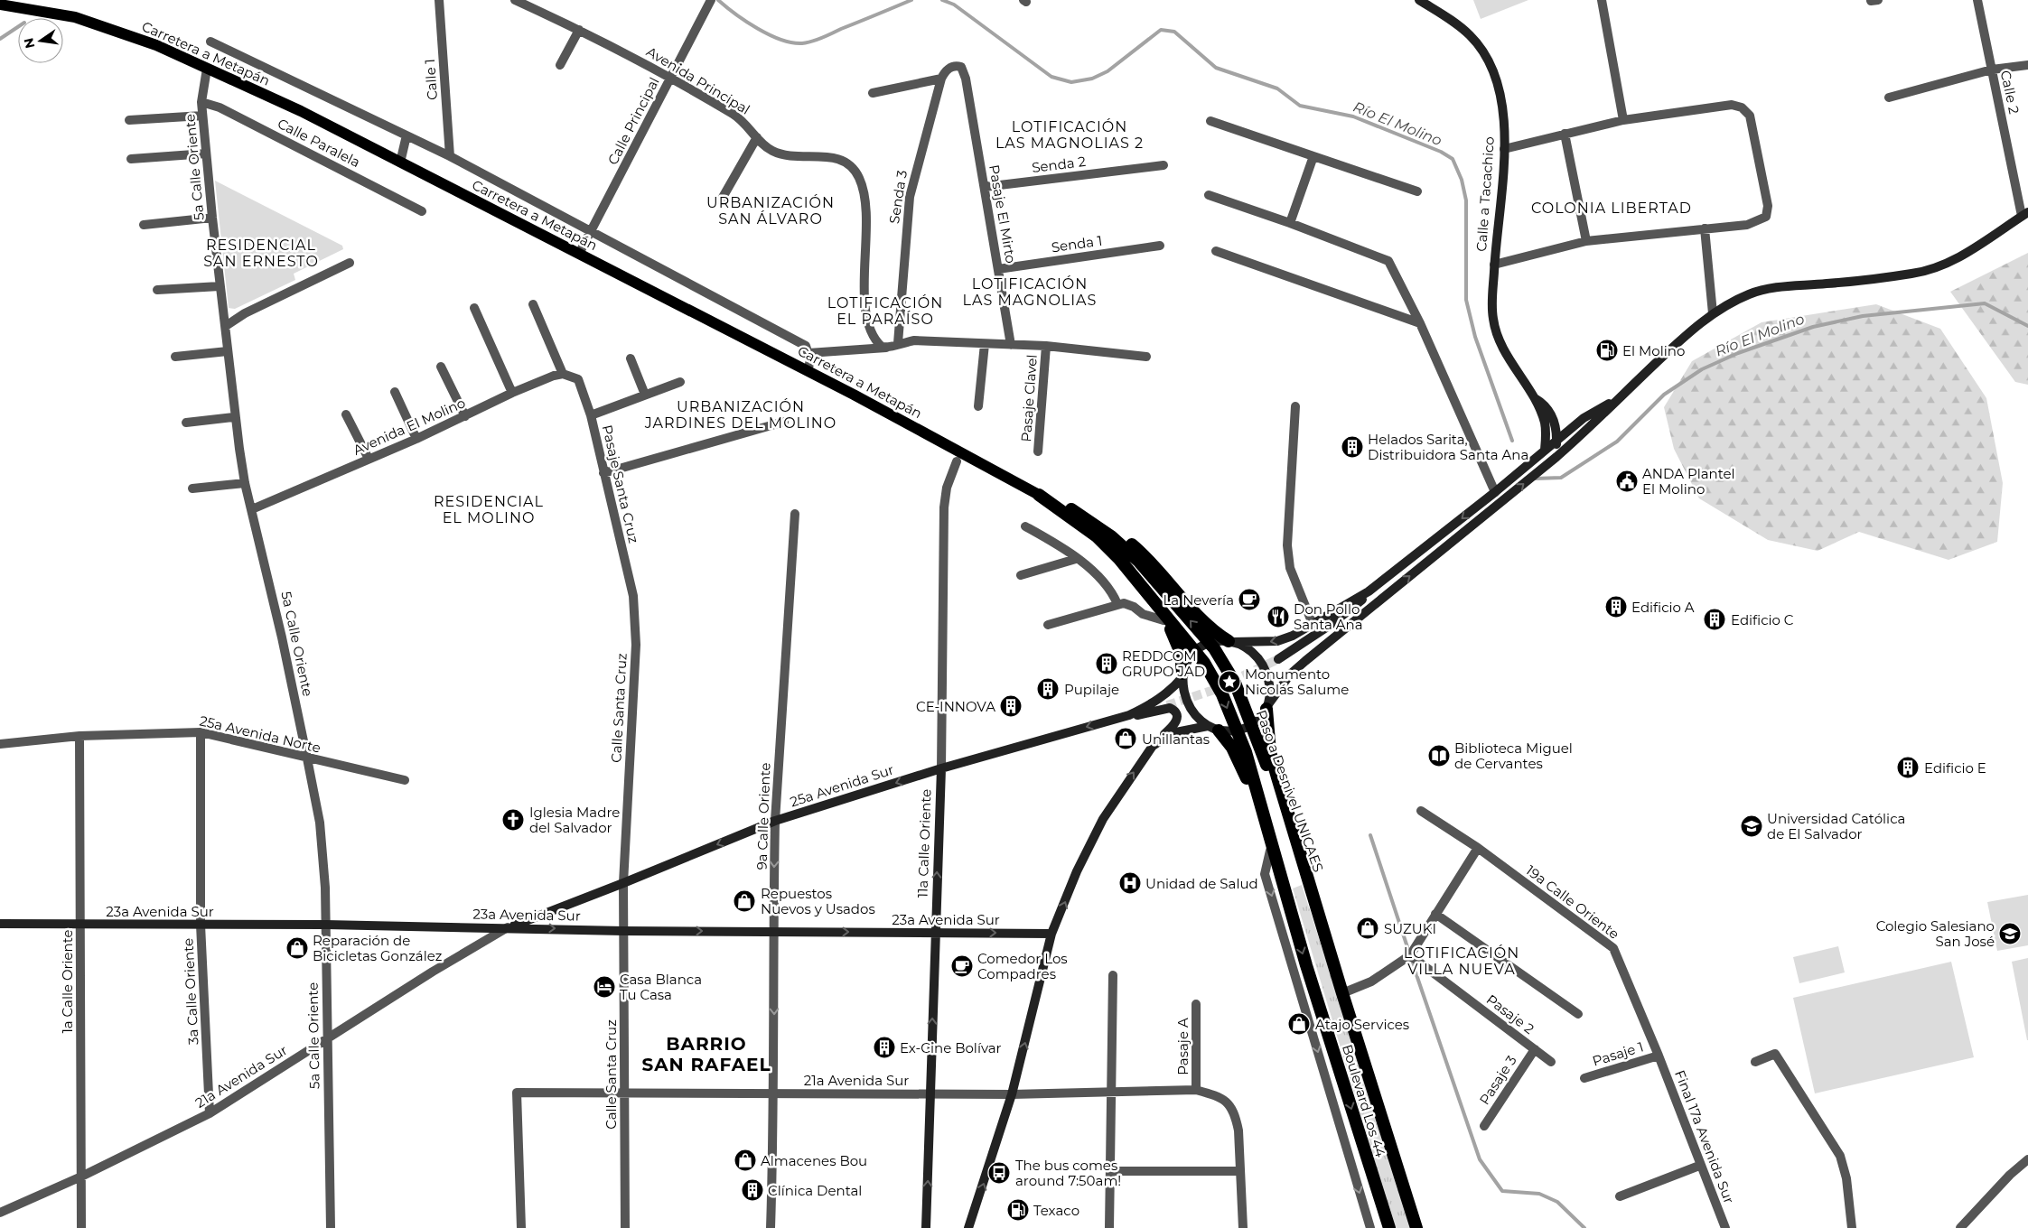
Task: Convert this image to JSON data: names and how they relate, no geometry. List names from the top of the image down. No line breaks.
{"streets":{"highway":["Paso a Desnivel UNICAES","Boulevard Los 44"],"main road":["Carretera a Metapán","Calle a Tacachico","25a Avenida Sur","11a Calle Oriente","23a Avenida Sur"],"street":["Calle 1","Avenida Principal","Calle 2","Calle Principal","Calle Paralela","Senda 2","5a Calle Oriente","Senda 3","Pasaje El Mirto","Senda 1","Pasaje Clavel","Avenida El Molino","Pasaje Santa Cruz","Calle Santa Cruz","25a Avenida Norte","9a Calle Oriente","19a Calle Oriente","1a Calle Oriente","3a Calle Oriente","Pasaje 2","Pasaje A","Pasaje 1","21a Avenida Sur","Pasaje 3","Final 17a Avenida Sur"]},"crossings":[["Carretera a Metapán","Calle Principal"],["Carretera a Metapán","5a Calle Oriente"],["Carretera a Metapán","Paso a Desnivel UNICAES"],["Carretera a Metapán","11a Calle Oriente"],["Avenida Principal","Calle Principal"],["Calle Paralela","5a Calle Oriente"],["Senda 2","Pasaje El Mirto"],["5a Calle Oriente","Avenida El Molino"],["5a Calle Oriente","25a Avenida Norte"],["5a Calle Oriente","23a Avenida Sur"],["5a Calle Oriente","21a Avenida Sur"],["Senda 3","Pasaje El Mirto"],["Pasaje El Mirto","Senda 1"],["Avenida El Molino","Pasaje Santa Cruz"],["Pasaje Santa Cruz","Calle Santa Cruz"],["Calle Santa Cruz","25a Avenida Sur"],["Calle Santa Cruz","23a Avenida Sur"],["Calle Santa Cruz","21a Avenida Sur"],["25a Avenida Norte","1a Calle Oriente"],["25a Avenida Norte","3a Calle Oriente"],["25a Avenida Sur","9a Calle Oriente"],["25a Avenida Sur","11a Calle Oriente"],["25a Avenida Sur","23a Avenida Sur"],["25a Avenida Sur","21a Avenida Sur"],["Paso a Desnivel UNICAES","Boulevard Los 44"],["9a Calle Oriente","23a Avenida Sur"],["9a Calle Oriente","21a Avenida Sur"],["11a Calle Oriente","23a Avenida Sur"],["11a Calle Oriente","21a Avenida Sur"],["19a Calle Oriente","Pasaje 1"],["19a Calle Oriente","Final 17a Avenida Sur"],["23a Avenida Sur","1a Calle Oriente"],["23a Avenida Sur","3a Calle Oriente"],["23a Avenida Sur","21a Avenida Sur"],["1a Calle Oriente","21a Avenida Sur"],["3a Calle Oriente","21a Avenida Sur"],["Pasaje 2","Pasaje 3"],["Pasaje A","21a Avenida Sur"],["Pasaje 1","Final 17a Avenida Sur"]],"one_way":["25a Avenida Sur","9a Calle Oriente","11a Calle Oriente","23a Avenida Sur"],"districts":["LOTIFICACIÓN LAS MAGNOLIAS 2","URBANIZACIÓN SAN ÁLVARO","COLONIA LIBERTAD","RESIDENCIAL SAN ERNESTO","LOTIFICACIÓN LAS MAGNOLIAS","LOTIFICACIÓN EL PARAÍSO","URBANIZACIÓN JARDINES DEL MOLINO","RESIDENCIAL EL MOLINO","LOTIFICACIÓN VILLA NUEVA","BARRIO SAN RAFAEL"],"water":["Río El Molino"],"places":{"fuel station":["El Molino","Texaco"],"building":["Helados Sarita, Distribuidora Santa Ana","Edificio A","Edificio C","REDDCOM GRUPO JAD","Pupilaje","CE-INNOVA","Edificio E","Ex-Cine Bolívar","Clínica Dental"],"public building":["ANDA Plantel El Molino"],"cafe":["La Nevería","Comedor Los Compadres"],"restaurant":["Don Pollo Santa Ana"],"place":["Monumento Nicolás Salume"],"shop":["Unillantas","Repuestos Nuevos y Usados","SUZUKI","Reparación de Bicicletas González","Atajo Services","Almacenes Bou"],"library":["Biblioteca Miguel de Cervantes"],"church":["Iglesia Madre del Salvador"],"school or university":["Universidad Católica de El Salvador","Colegio Salesiano San José"],"hospital":["Unidad de Salud"],"hotel":["Casa Blanca Tu Casa"],"bus stop":["The bus comes around 7:50am!"]},"north":"left"}
